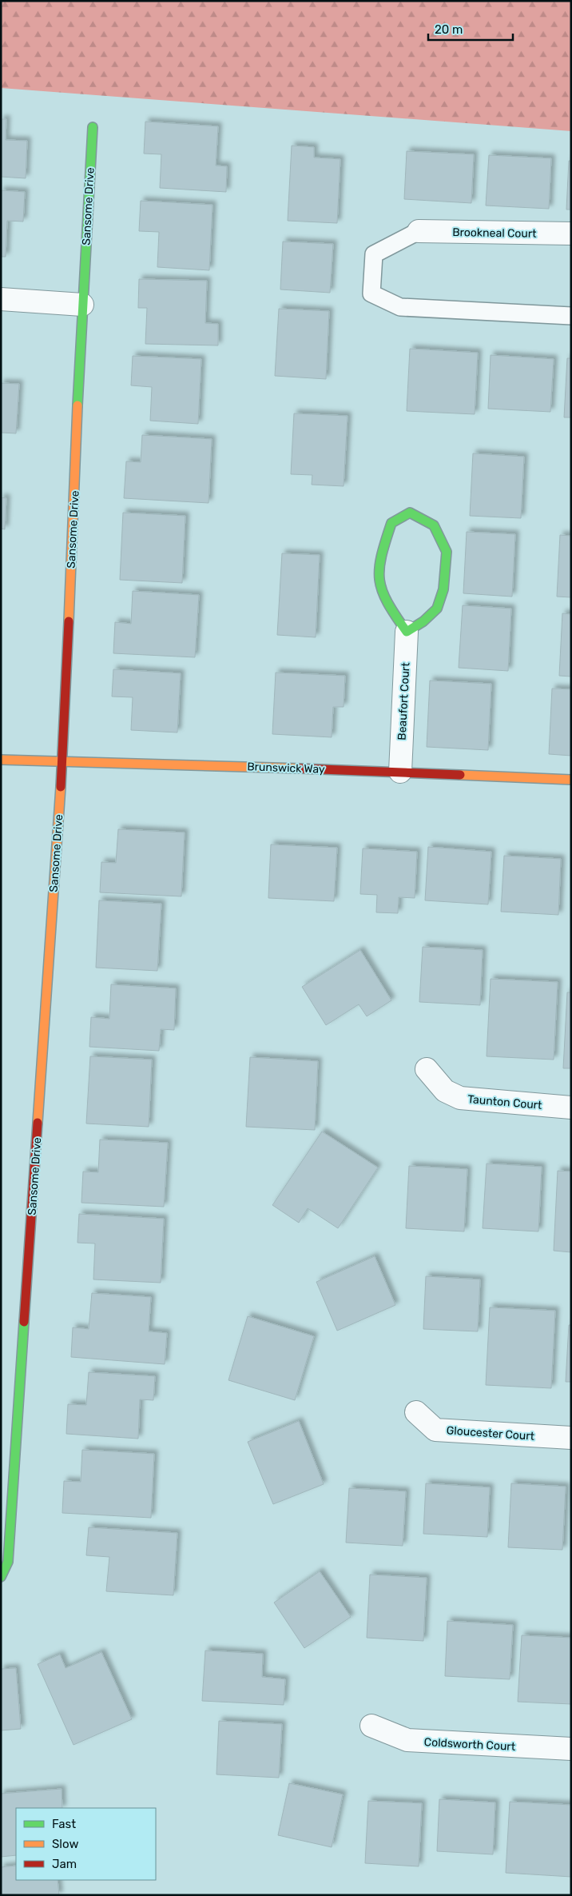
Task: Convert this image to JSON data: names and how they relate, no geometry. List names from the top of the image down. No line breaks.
{"streets":{"street":["Sansome Drive","Brookneal Court","Beaufort Court","Brunswick Way","Taunton Court","Gloucester Court","Coldsworth Court"]},"crossings":[["Sansome Drive","Brunswick Way"],["Beaufort Court","Brunswick Way"]],"legend":["Fast","Slow","Jam"],"scale_bar":"20 m"}
